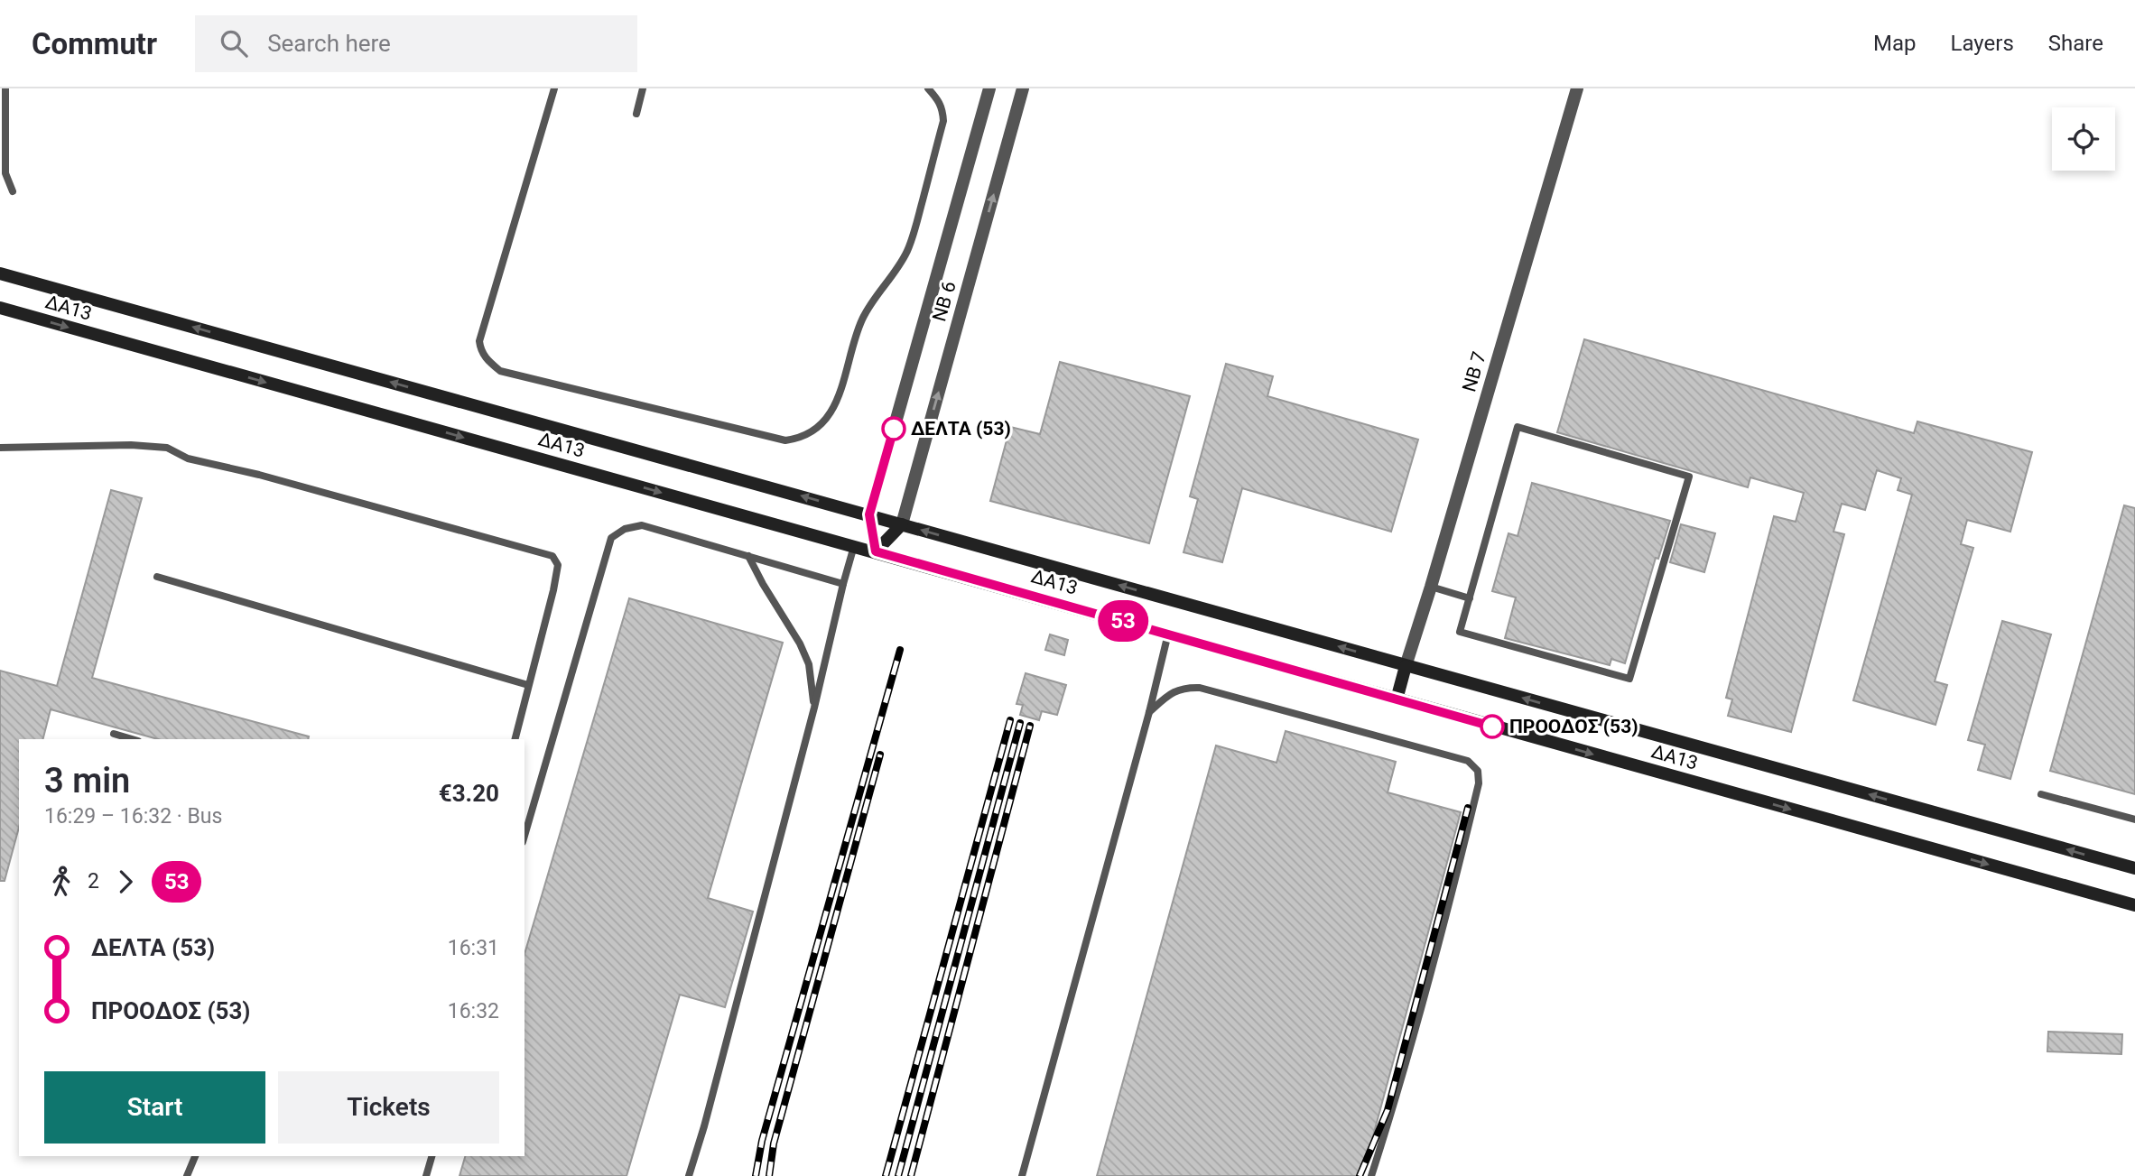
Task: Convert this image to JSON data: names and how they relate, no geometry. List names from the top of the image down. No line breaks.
{"streets":{"street":["ΝΒ 6","ΔΑ13","ΝΒ 7"]},"crossings":[["ΝΒ 6","ΔΑ13"],["ΔΑ13","ΝΒ 7"]],"places":["ΔΕΛΤΑ (53)","ΠΡΟΟΔΟΣ (53)"],"lines":["bus line 53"],"page":{"header":"Commutr","search":"Search here","nav":["Map","Layers","Share"],"on_map":"53","heading":["3 min","16:29 – 16:32 · Bus","€3.20"],"legs":["2","53"],"list":[{"name":"ΔΕΛΤΑ (53)","value":"16:31"},{"name":"ΠΡΟΟΔΟΣ (53)","value":"16:32"}],"buttons":["Start","Tickets"]}}
